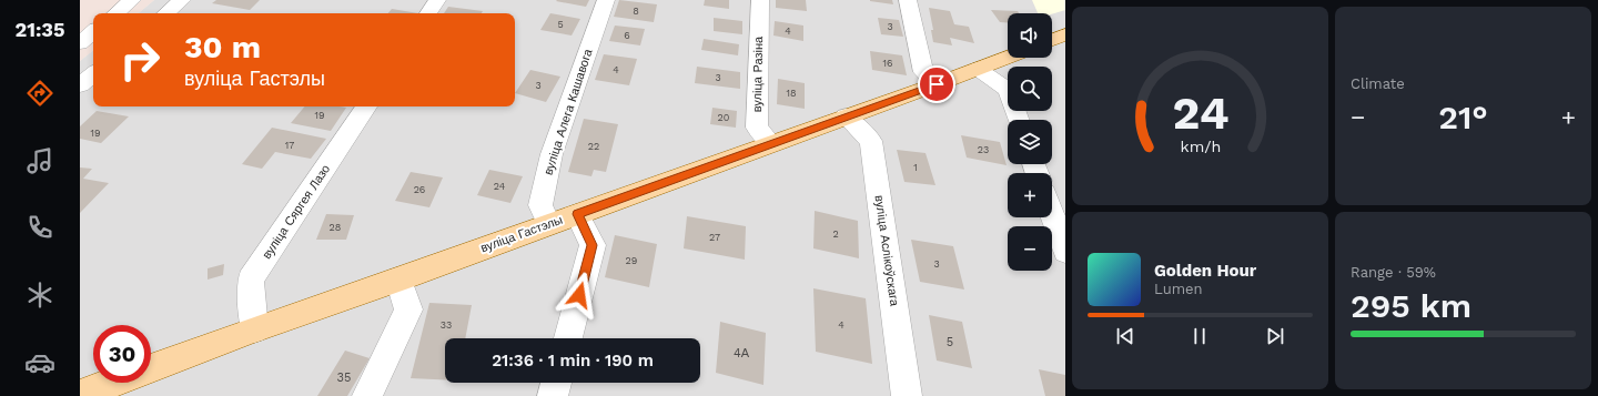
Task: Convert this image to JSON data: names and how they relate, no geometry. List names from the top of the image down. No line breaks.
{"streets":{"main road":["вуліца Гастэлы"],"street":["вуліца Разіна","вуліца Алега Кашавога","вуліца Сяргея Лазо","вуліца Аслікоўскага"]},"crossings":[["вуліца Разіна","вуліца Гастэлы"],["вуліца Алега Кашавога","вуліца Гастэлы"],["вуліца Сяргея Лазо","вуліца Гастэлы"],["вуліца Гастэлы","вуліца Аслікоўскага"]],"house_numbers":["8","5","3","4","6","16","4","3","3","18","19","20","19","17","22","23","1","24","26","28","2","27","29","3","33","4","5","4А","35"],"page":{"tabs":"21:35","tile":["Climate",["Range · 59%","295 km"]],"map_buttons":["+","−"],"turn":["30 m","вуліца Гастэлы"],"heat":["−","21°","+"],"song":["Golden Hour","Lumen"],"limit":"30","trip":"21:36 · 1 min · 190 m","gauge":["24","km/h"]}}
